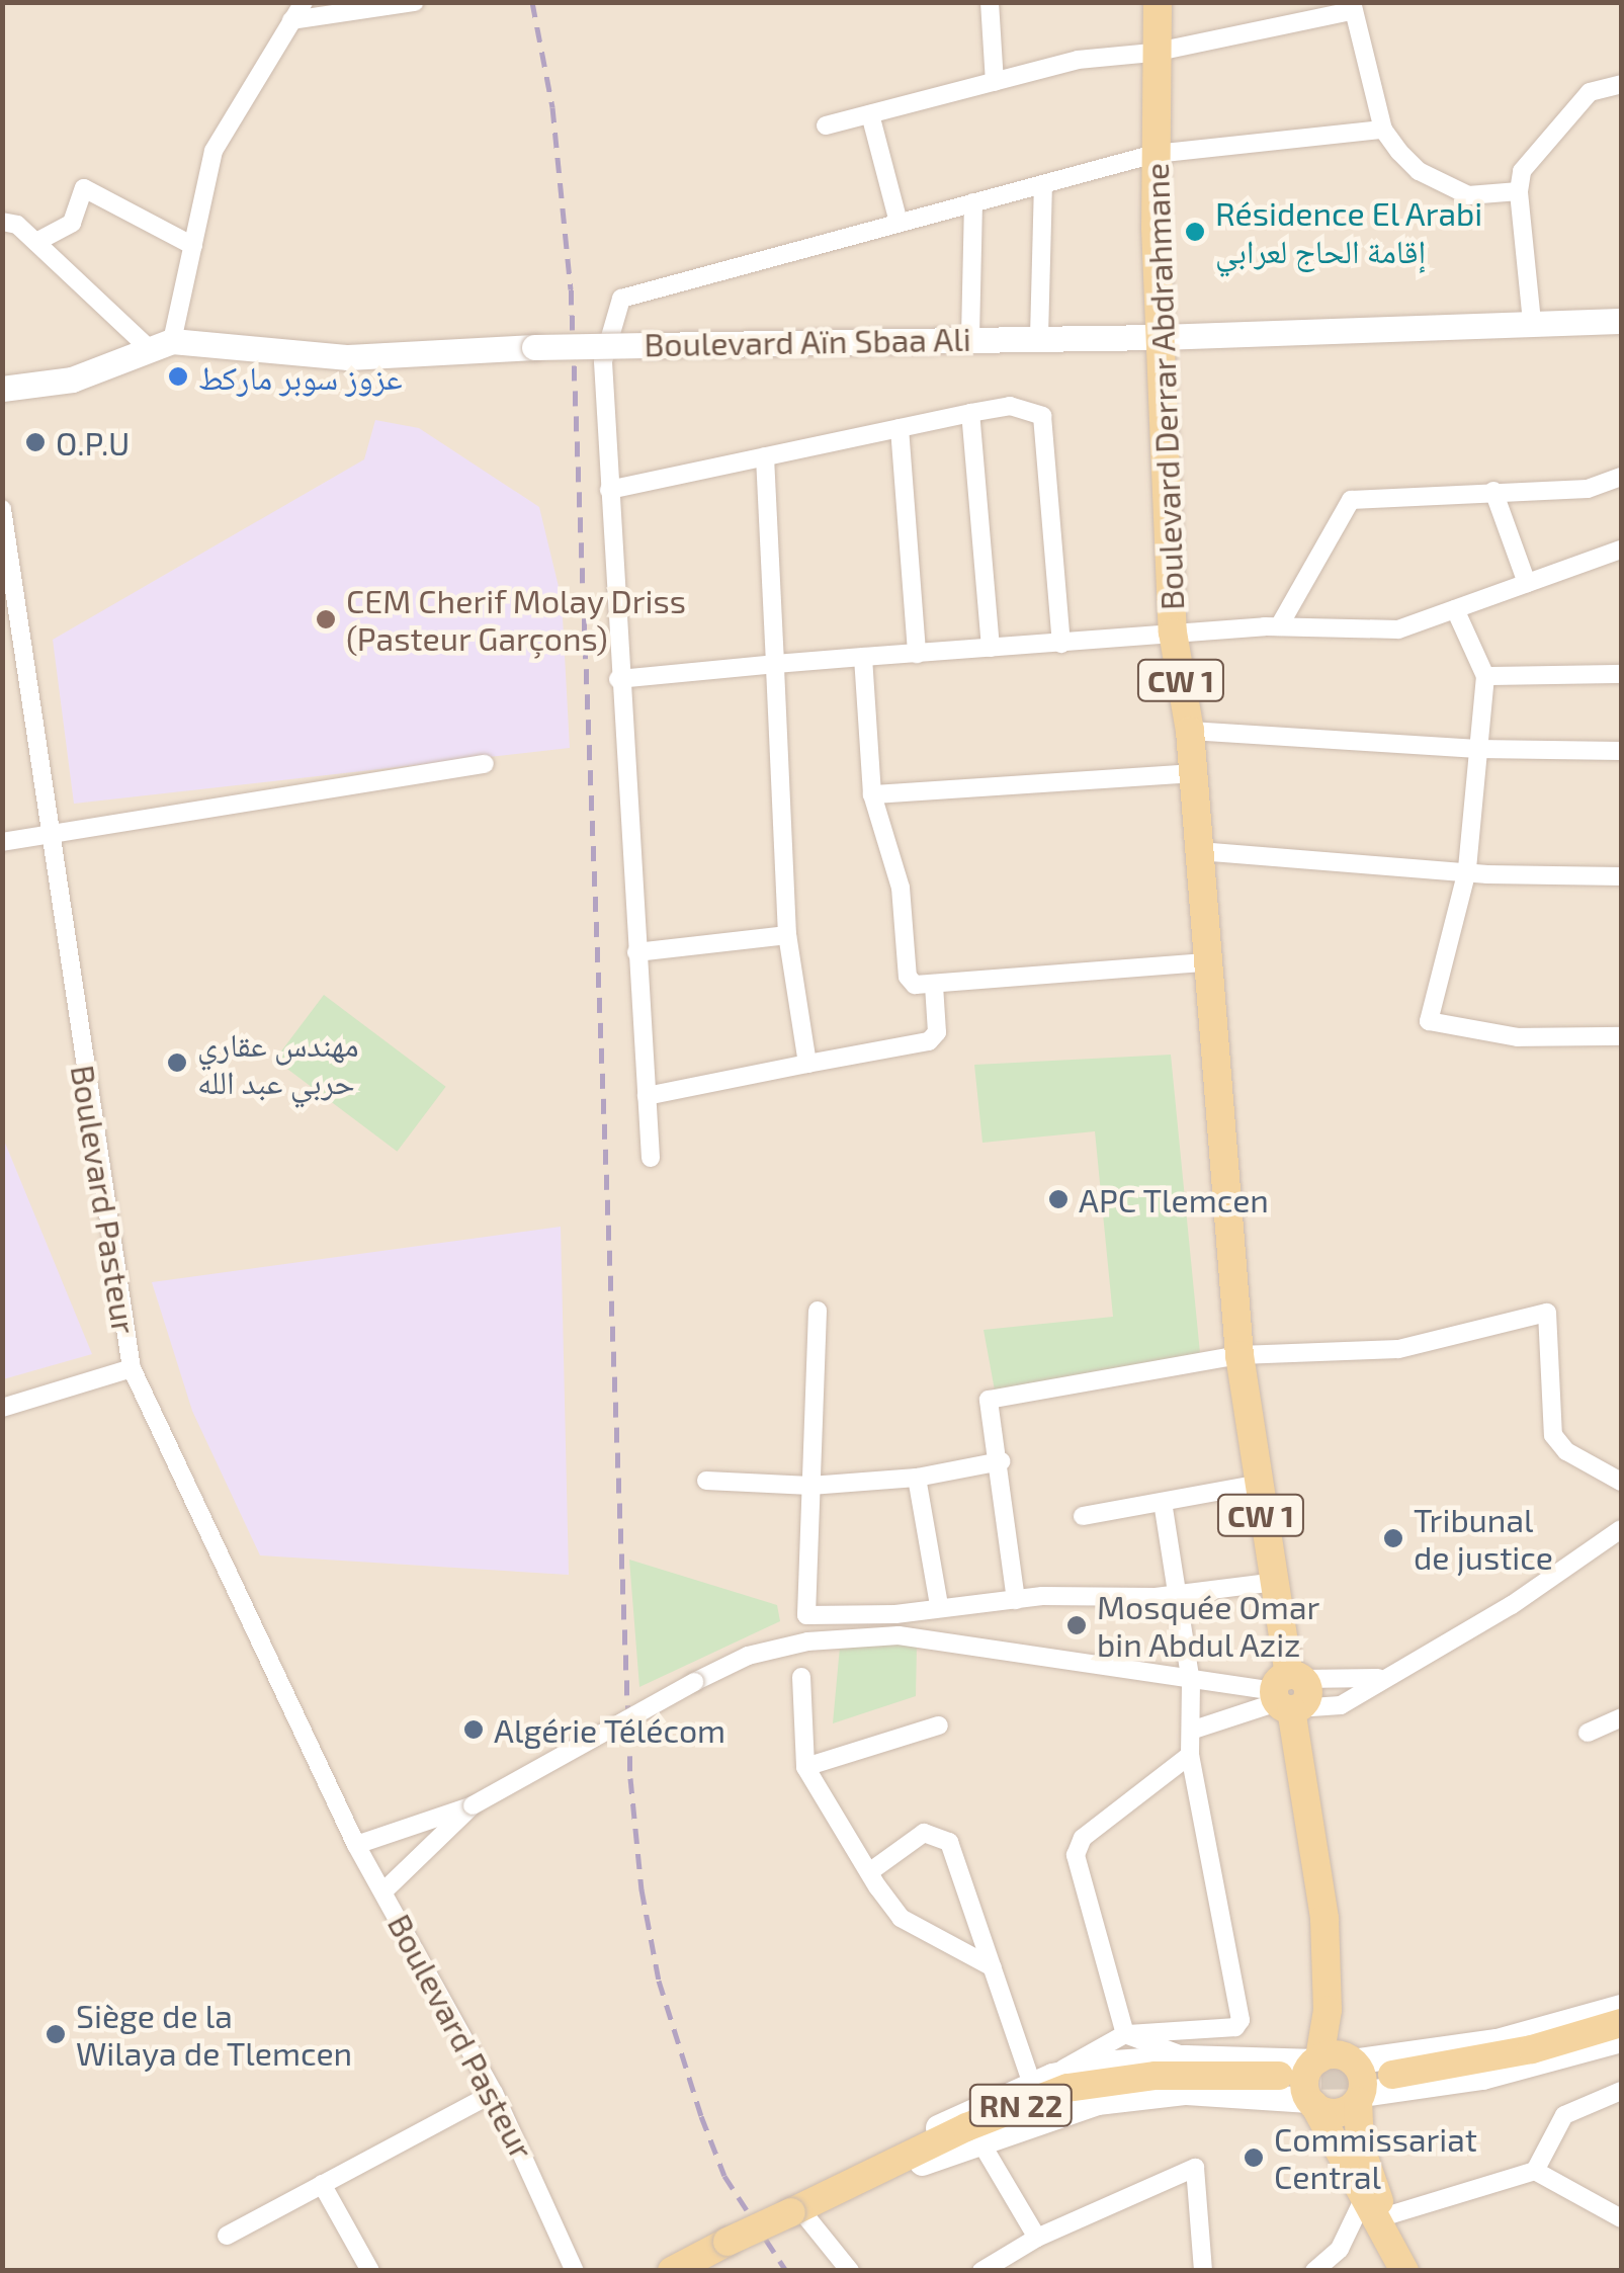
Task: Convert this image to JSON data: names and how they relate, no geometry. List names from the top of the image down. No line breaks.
{"streets":{"main road":["Boulevard Aïn Sbaa Ali","Boulevard Derrar Abdrahmane","CW 1","RN 22"],"street":["Boulevard Pasteur"]},"crossings":[["Boulevard Aïn Sbaa Ali","Boulevard Derrar Abdrahmane"]],"places":["Résidence El Arabi إقامة الحاج لعرابي","عزوز سوبر ماركط","O.P.U","CEM Cherif Molay Driss (Pasteur Garçons)","مهندس عقاري حربي عبد الله","APC Tlemcen","Tribunal de justice","Mosquée Omar bin Abdul Aziz","Algérie Télécom","Siège de la Wilaya de Tlemcen","Commissariat Central"]}
